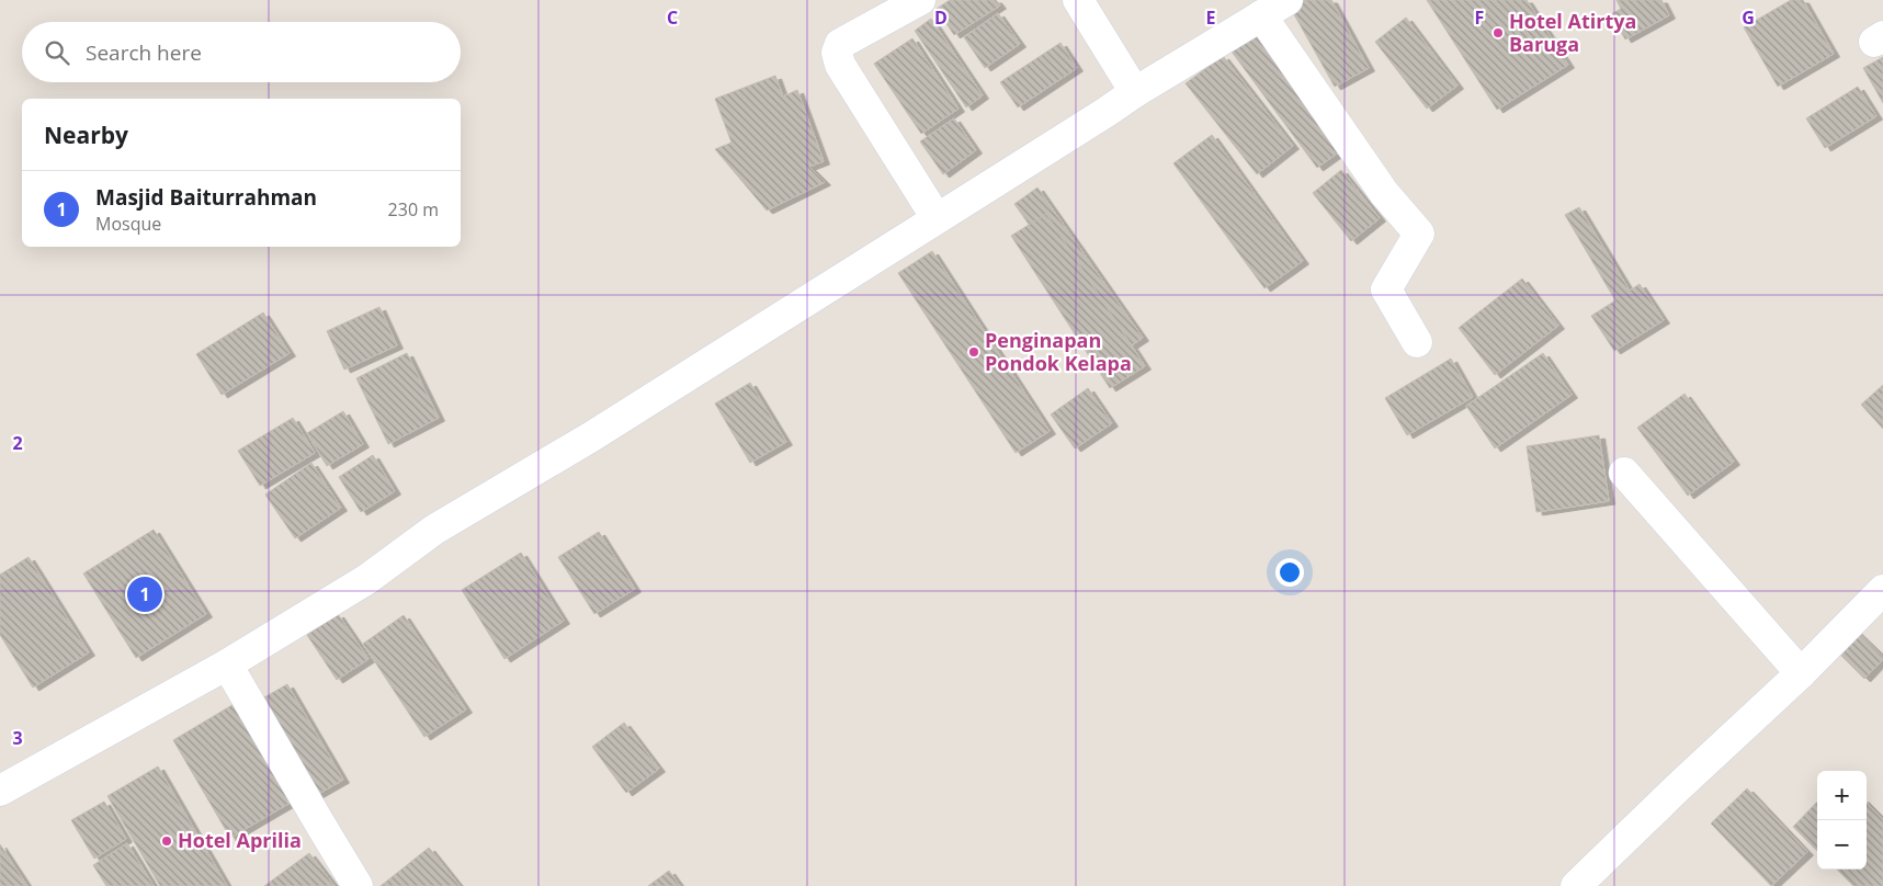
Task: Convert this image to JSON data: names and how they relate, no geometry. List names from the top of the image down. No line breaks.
{"places":["Hotel Atirtya Baruga","Penginapan Pondok Kelapa","Hotel Aprilia"],"page":{"search":"Search here","heading":"Nearby","list":[{"mark":"1","name":"Masjid Baiturrahman","note":"Mosque","value":"230 m"}],"pins":"1","map_buttons":["+","−"]},"grid":{"columns":["C","D","E","F","G"],"rows":["2","3"]}}
